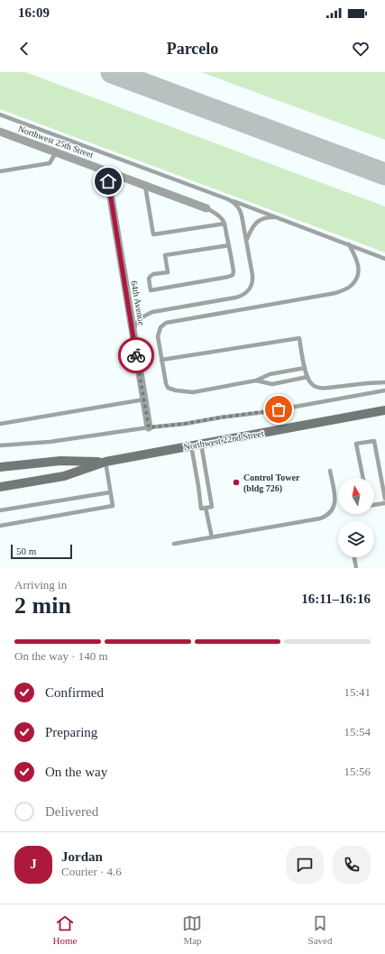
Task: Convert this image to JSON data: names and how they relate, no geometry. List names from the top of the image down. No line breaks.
{"streets":{"street":["Northwest 25th Street","64th Avenue","Northwest 22nd Street"]},"places":["Control Tower (bldg 726)"],"scale_bar":"50 m","north":"top","page":{"status":"16:09","header":"Parcelo","scale":"50 m","heading":["2 min","Arriving in","16:11–16:16"],"panel":["Jordan","Courier · 4.6"],"bar":"On the way · 140 m","list":[["Confirmed","15:41"],["Preparing","15:54"],["On the way","15:56"],"Delivered"],"round":"J","tabs":["Home","Map","Saved"]}}
